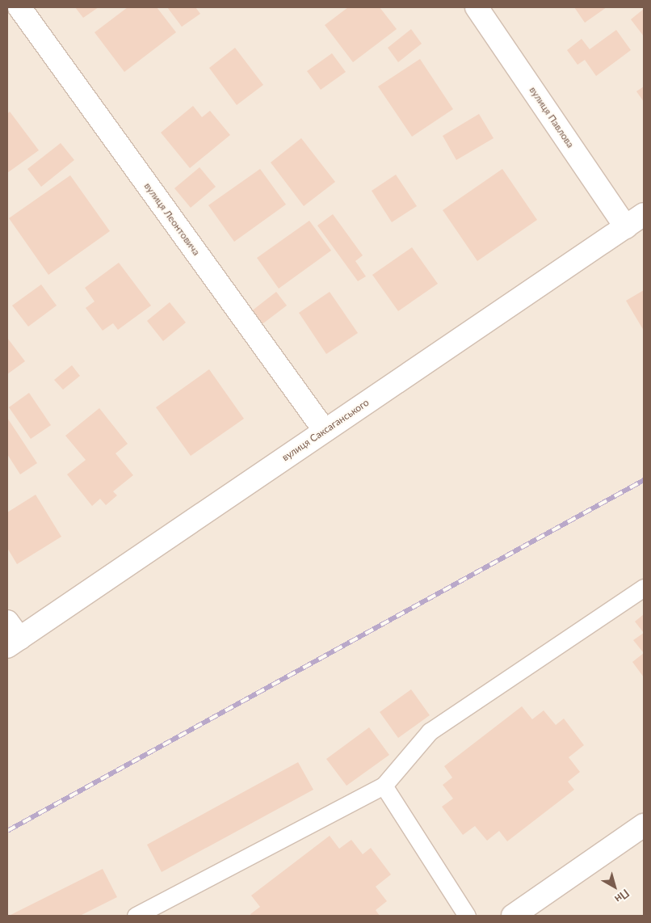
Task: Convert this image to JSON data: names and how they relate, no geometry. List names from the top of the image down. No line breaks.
{"streets":{"street":["вулиця Павлова","вулиця Леонтовича","вулиця Саксаганського"]},"crossings":[["вулиця Павлова","вулиця Саксаганського"],["вулиця Леонтовича","вулиця Саксаганського"]],"north":"bottom right"}
